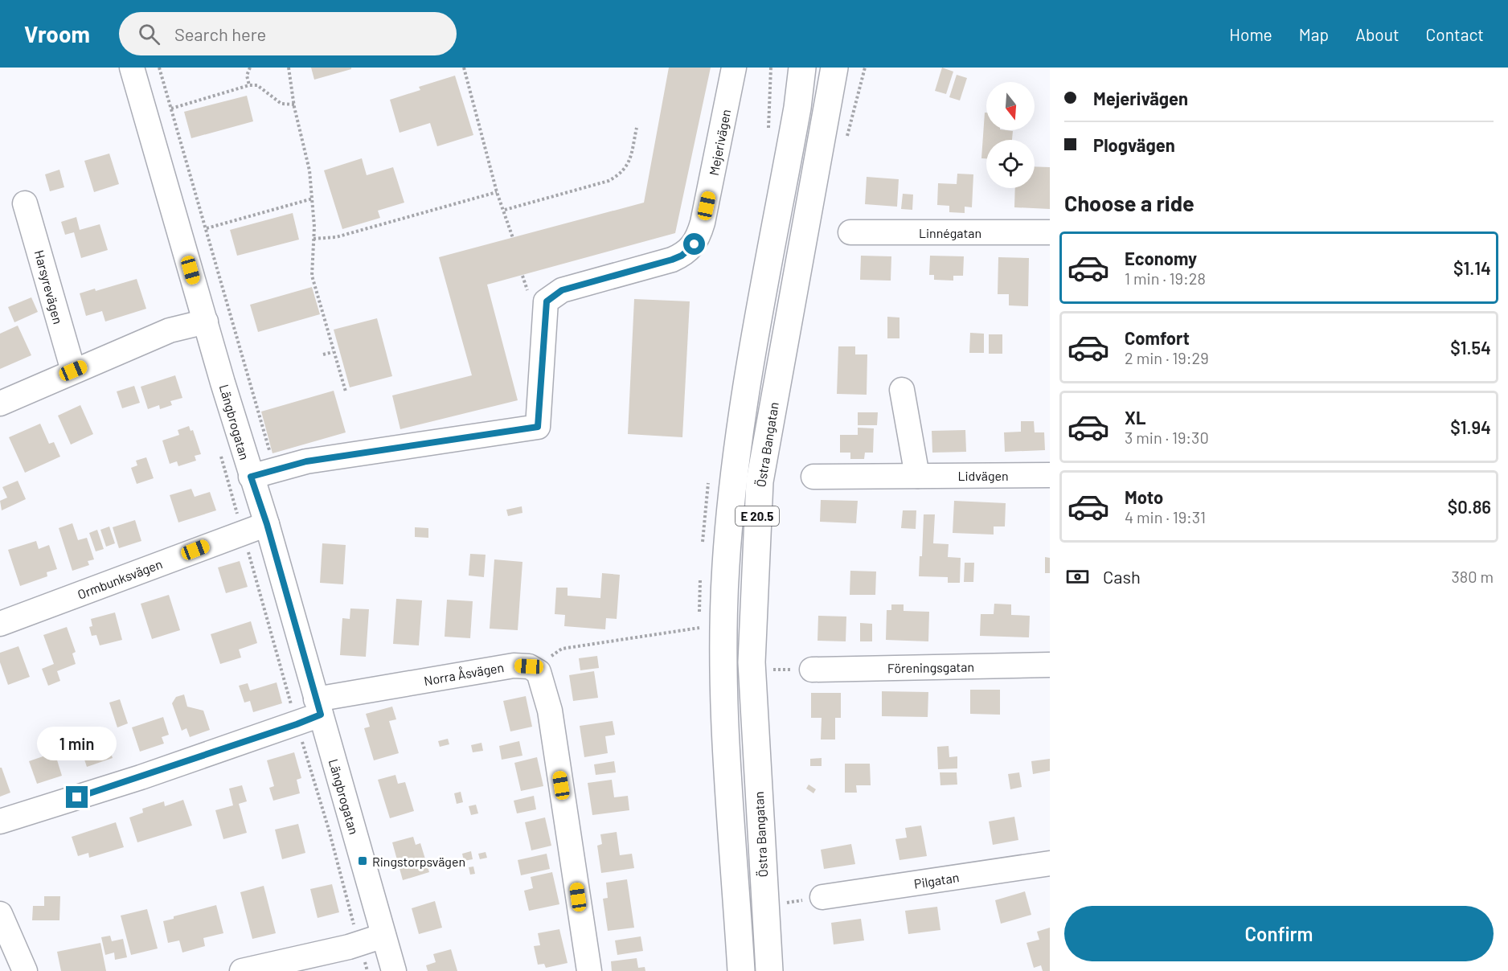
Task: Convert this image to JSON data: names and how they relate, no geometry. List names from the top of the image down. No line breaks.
{"streets":{"main road":["Östra Bangatan","E 20.5"],"street":["Mejerivägen","Linnégatan","Harsyrevägen","Längbrogatan","Lidvägen","Ormbunksvägen","Föreningsgatan","Norra Åsvägen","Pilgatan"]},"crossings":[["Mejerivägen","Längbrogatan"],["Längbrogatan","Ormbunksvägen"],["Längbrogatan","Norra Åsvägen"]],"places":{"transit":["Ringstorpsvägen"]},"north":"bottom","page":{"header":"Vroom","search":"Search here","nav":["Home","Map","About","Contact"],"banner":["Mejerivägen","Plogvägen"],"heading":"Choose a ride","list":[{"name":"Economy","note":"1 min · 19:28","value":"$1.14"},{"name":"Comfort","note":"2 min · 19:29","value":"$1.54"},{"name":"XL","note":"3 min · 19:30","value":"$1.94"},{"name":"Moto","note":"4 min · 19:31","value":"$0.86"}],"pay":["Cash","380 m"],"bubble":"1 min","buttons":"Confirm"}}
